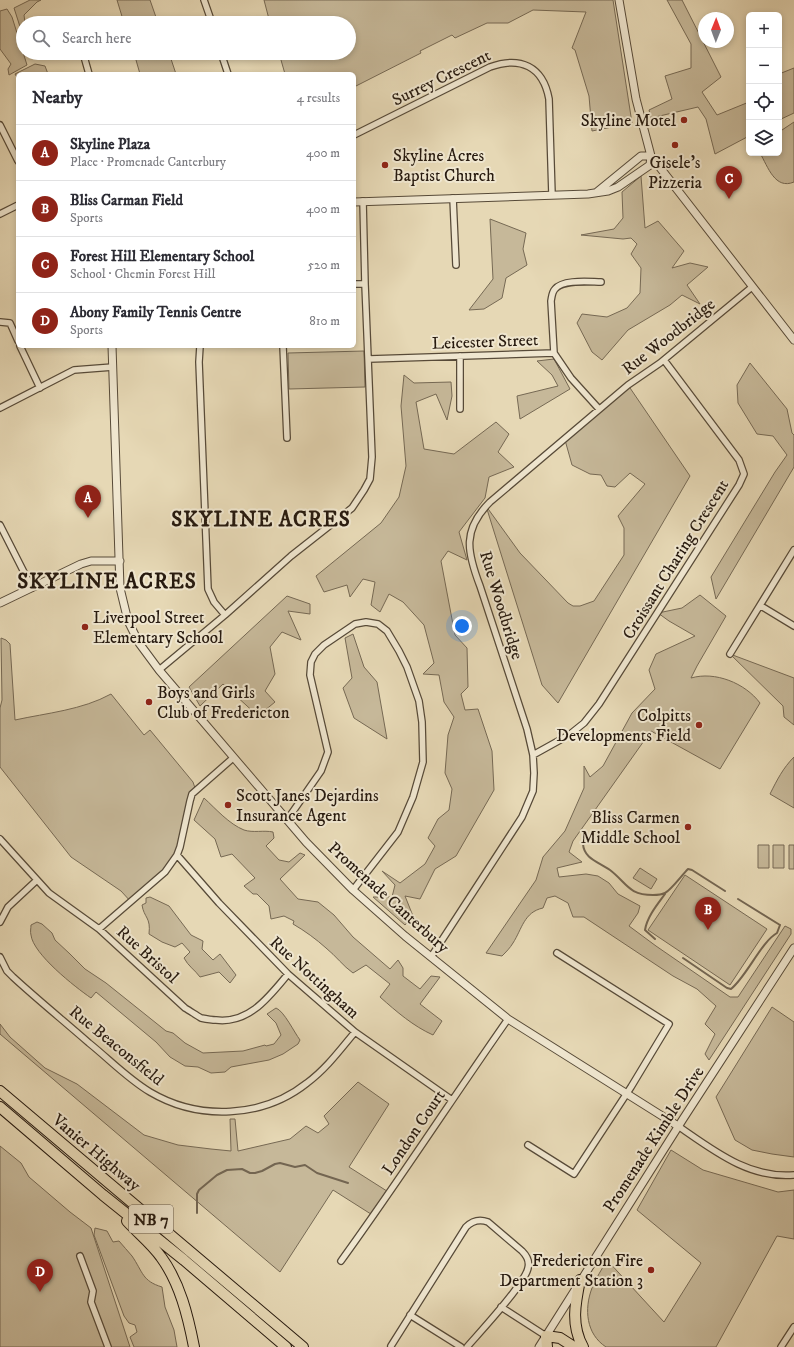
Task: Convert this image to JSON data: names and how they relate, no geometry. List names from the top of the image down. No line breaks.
{"streets":{"highway":["Vanier Highway","NB 7"],"street":["Surrey Crescent","Rue Woodbridge","Leicester Street","Croissant Charing Crescent","Promenade Canterbury","Rue Bristol","Rue Nottingham","Rue Beaconsfield","London Court","Promenade Kimble Drive"]},"crossings":[["Rue Woodbridge","Leicester Street"],["Rue Woodbridge","Croissant Charing Crescent"],["Rue Woodbridge","Promenade Canterbury"],["Promenade Canterbury","London Court"],["Promenade Canterbury","Promenade Kimble Drive"],["Rue Bristol","Rue Nottingham"],["Rue Nottingham","Rue Beaconsfield"],["Rue Nottingham","London Court"]],"districts":["SKYLINE ACRES","SKYLINE ACRES"],"places":["Skyline Motel","Gisele's Pizzeria","Skyline Acres Baptist Church","Liverpool Street Elementary School","Boys and Girls Club of Fredericton","Colpitts Developments Field","Scott Janes Dejardins Insurance Agent","Bliss Carmen Middle School","Fredericton Fire Department Station 3"],"north":"top","page":{"map_buttons":["+","−"],"search":"Search here","heading":["Nearby","4 results"],"list":[{"mark":"A","name":"Skyline Plaza","note":"Place · Promenade Canterbury","value":"400 m"},{"mark":"B","name":"Bliss Carman Field","note":"Sports","value":"400 m"},{"mark":"C","name":"Forest Hill Elementary School","note":"School · Chemin Forest Hill","value":"520 m"},{"mark":"D","name":"Abony Family Tennis Centre","note":"Sports","value":"810 m"}],"pins":["C","A","B","D"]}}
